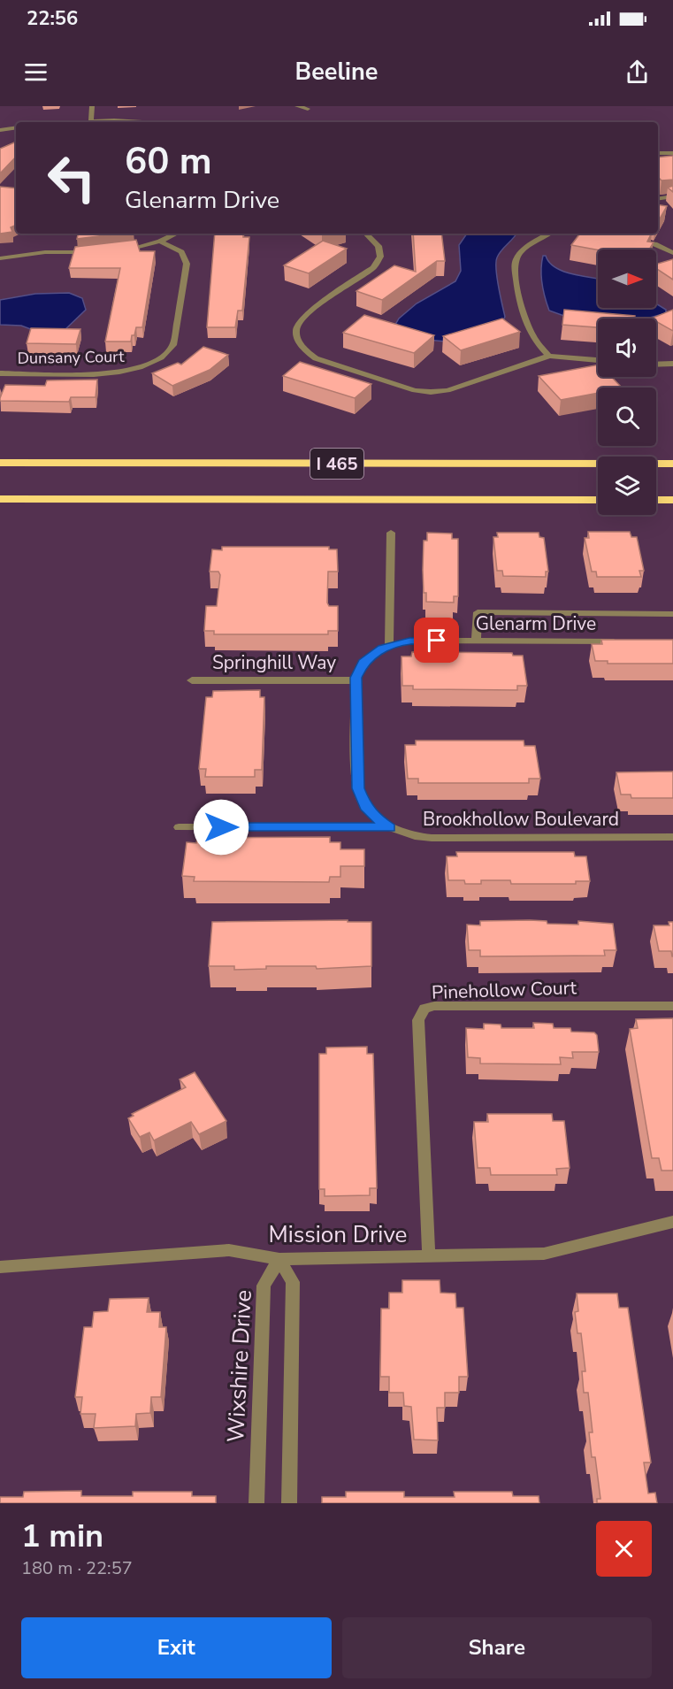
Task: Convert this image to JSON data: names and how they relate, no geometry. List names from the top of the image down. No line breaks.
{"streets":{"highway":["I 465"],"street":["Dunsany Court","Glenarm Drive","Springhill Way","Brookhollow Boulevard","Pinehollow Court","Mission Drive","Wixshire Drive"]},"crossings":[["Glenarm Drive","Springhill Way"],["Glenarm Drive","Brookhollow Boulevard"],["Pinehollow Court","Mission Drive"],["Mission Drive","Wixshire Drive"]],"north":"right","page":{"status":"22:56","header":"Beeline","turn":["60 m","Glenarm Drive"],"heading":["1 min","180 m · 22:57"],"buttons":["Exit","Share"]}}
